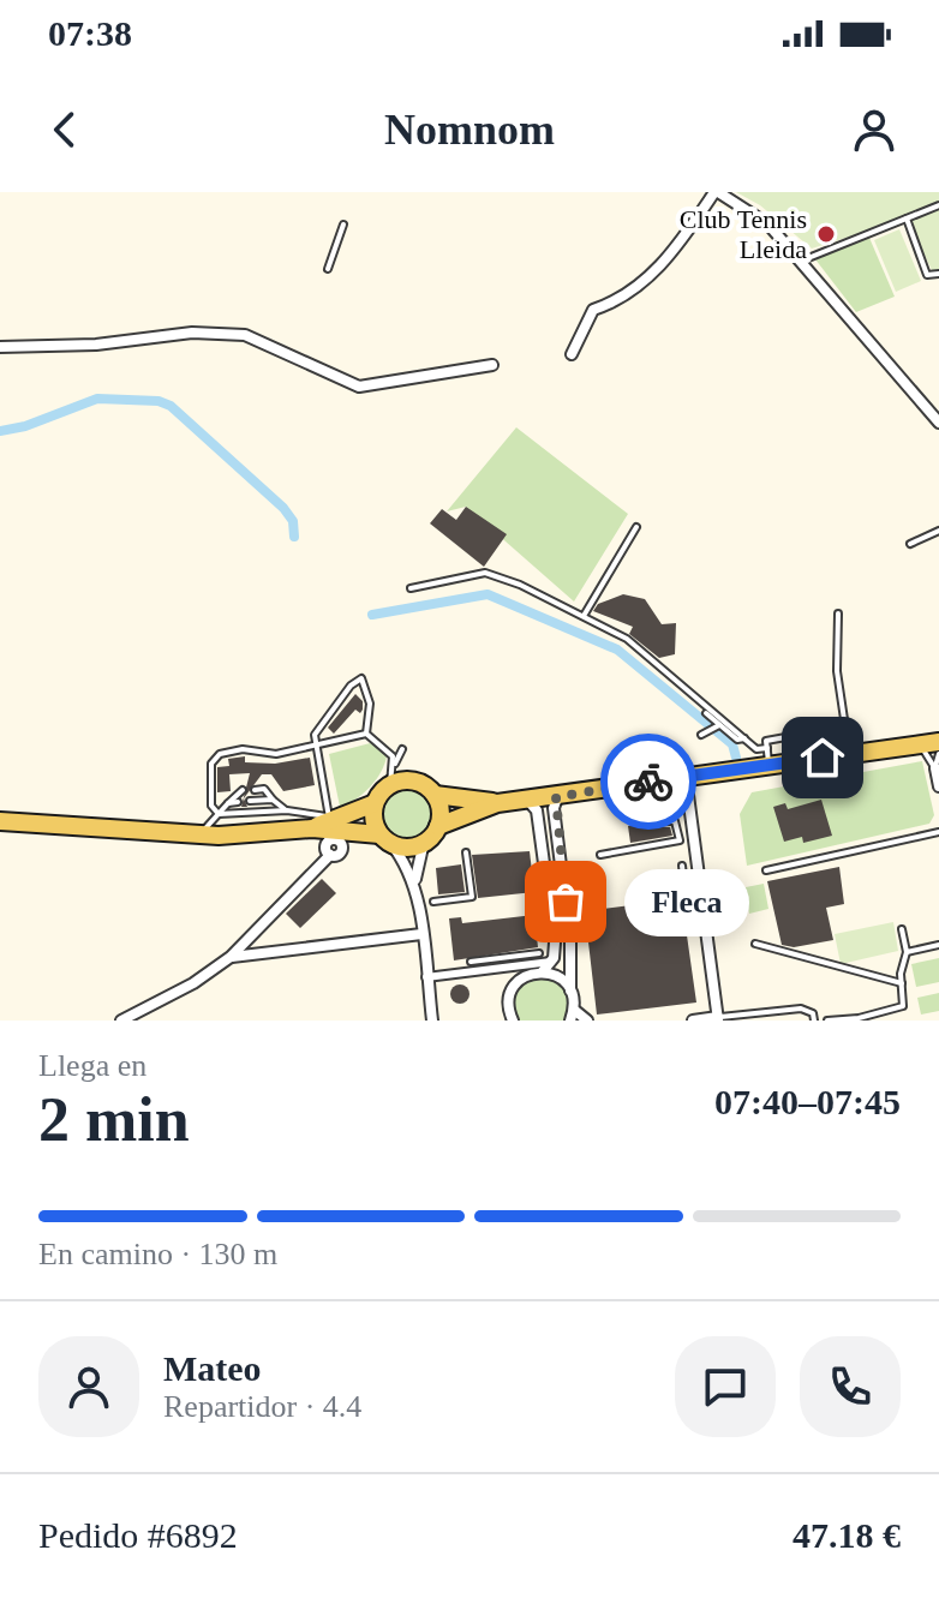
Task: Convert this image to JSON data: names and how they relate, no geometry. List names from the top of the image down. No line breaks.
{"places":["Club Tennis Lleida","Fleca"],"page":{"status":"07:38","header":"Nomnom","bubble":"Fleca","heading":["2 min","Llega en","07:40–07:45"],"panel":["Mateo","Repartidor · 4.4","Pedido #6892","47.18 €"],"bar":"En camino · 130 m"}}
